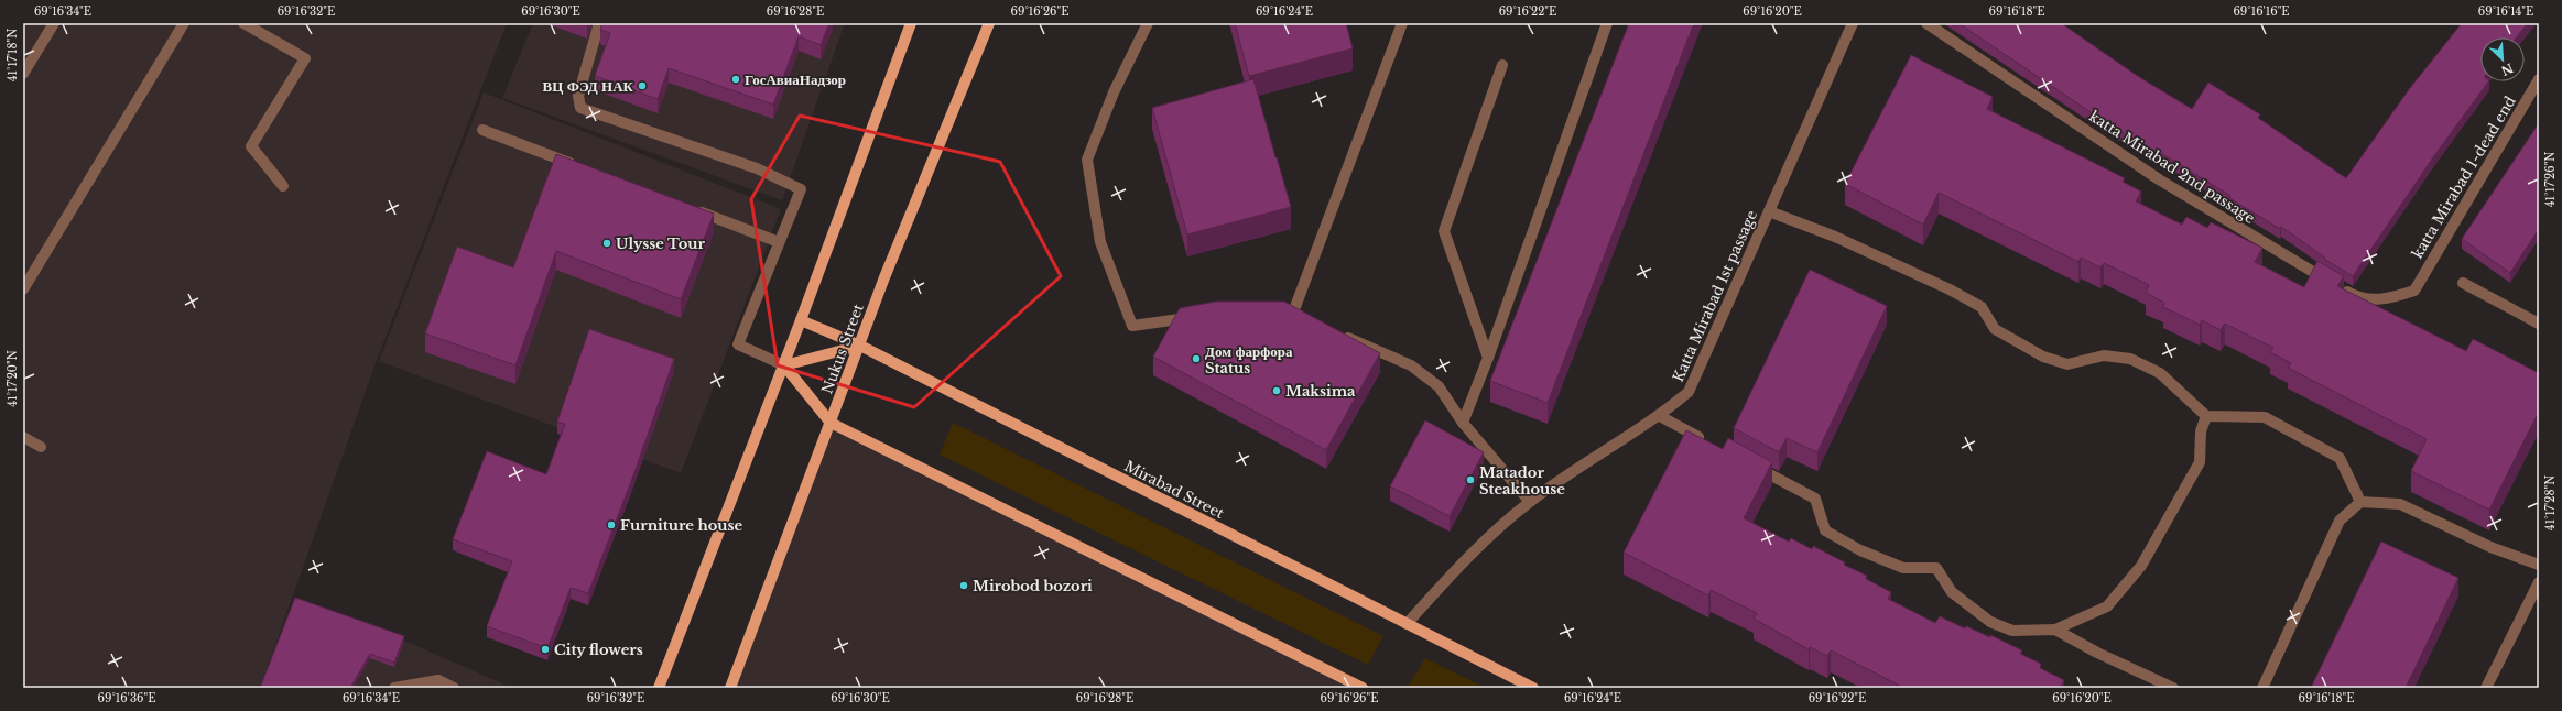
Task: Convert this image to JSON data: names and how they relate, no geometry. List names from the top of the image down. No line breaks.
{"streets":{"main road":["Nukus Street","Mirabad Street"],"street":["katta Mirabad 2nd passage","katta Mirabad 1-dead end","Katta Mirabad 1st passage"]},"crossings":[["katta Mirabad 2nd passage","katta Mirabad 1-dead end"],["Katta Mirabad 1st passage","Mirabad Street"],["Nukus Street","Mirabad Street"]],"places":["ГосАвиаНадзор","ВЦ ФЭД НАК","Ulysse Tour","Дом фарфора Status","Maksima","Matador Steakhouse","Furniture house","Mirobod bozori","City flowers"],"north":"bottom right","coordinates":["69°16'34\"E","69°16'32\"E","69°16'30\"E","69°16'28\"E","69°16'26\"E","69°16'24\"E","69°16'22\"E","69°16'20\"E","69°16'18\"E","69°16'16\"E","69°16'14\"E","41°17'18\"N","41°17'26\"N","41°17'20\"N","41°17'28\"N","69°16'36\"E"]}
